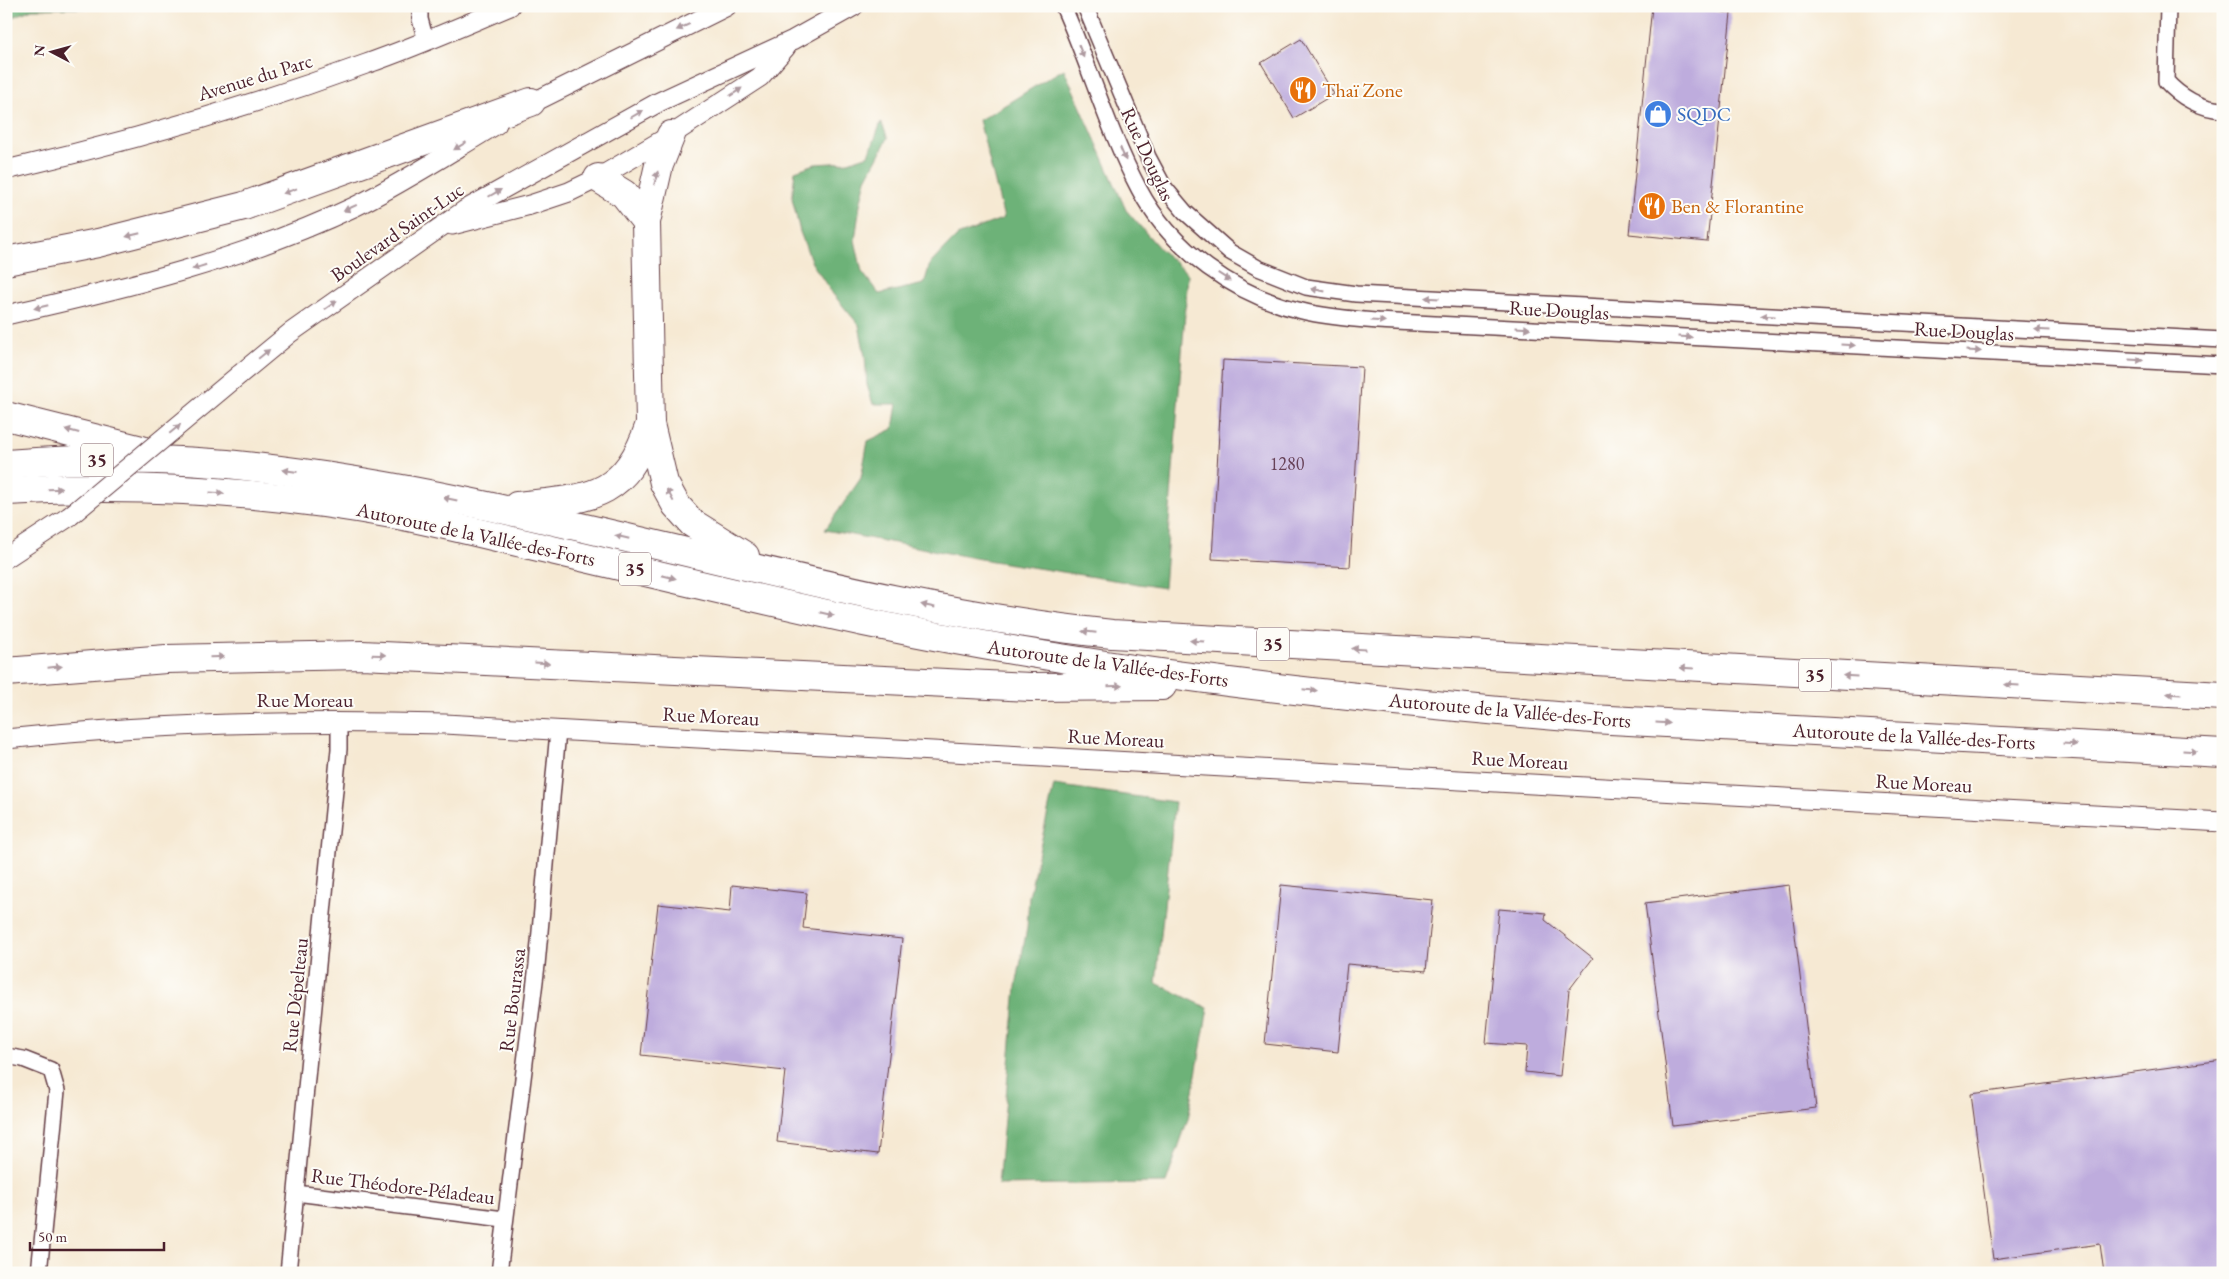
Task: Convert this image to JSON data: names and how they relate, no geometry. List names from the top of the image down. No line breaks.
{"streets":{"highway":["35","Autoroute de la Vallée-des-Forts"],"street":["Avenue du Parc","Rue Douglas","Boulevard Saint-Luc","Rue Moreau","Rue Dépelteau","Rue Bourassa","Rue Théodore-Péladeau"]},"crossings":[["Rue Moreau","Rue Dépelteau"],["Rue Moreau","Rue Bourassa"],["Rue Dépelteau","Rue Théodore-Péladeau"],["Rue Bourassa","Rue Théodore-Péladeau"]],"places":{"restaurant":["Thaï Zone","Ben & Florantine"],"shop":["SQDC"]},"house_numbers":["1280"],"scale_bar":"50 m","north":"left"}
